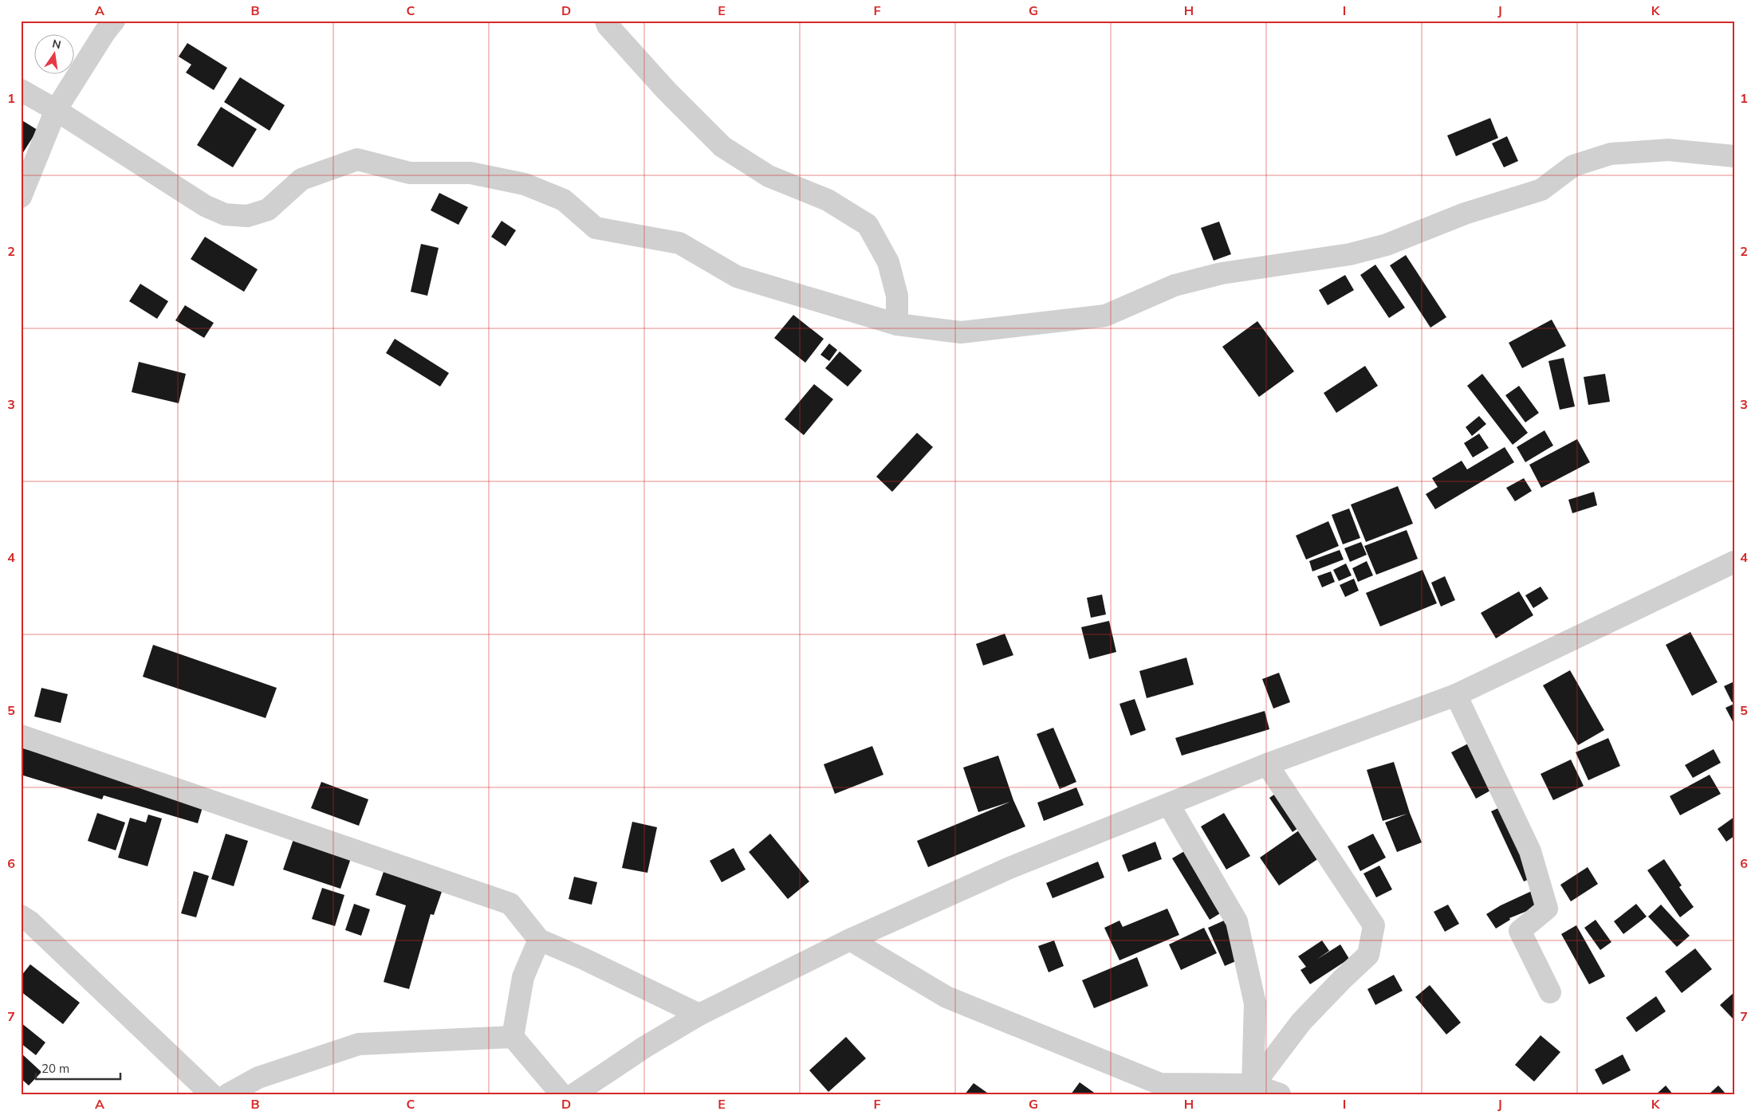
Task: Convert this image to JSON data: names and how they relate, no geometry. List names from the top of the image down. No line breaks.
{"scale_bar":"20 m","north":"top","grid":{"columns":["A","B","C","D","E","F","G","H","I","J","K"],"rows":["1","2","3","4","5","6","7"]}}
